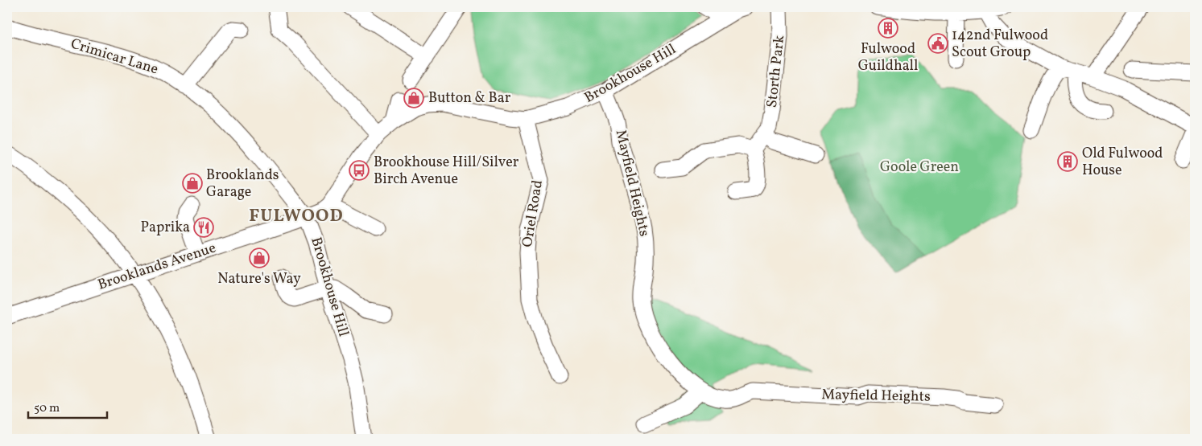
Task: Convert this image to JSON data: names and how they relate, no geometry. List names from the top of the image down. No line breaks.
{"streets":{"street":["Crimicar Lane","Storth Park","Brookhouse Hill","Mayfield Heights","Oriel Road","Brooklands Avenue"]},"crossings":[["Crimicar Lane","Brookhouse Hill"],["Crimicar Lane","Brooklands Avenue"],["Brookhouse Hill","Mayfield Heights"],["Brookhouse Hill","Oriel Road"],["Brookhouse Hill","Brooklands Avenue"]],"districts":["FULWOOD"],"parks":["Goole Green"],"places":{"building":["Fulwood Guildhall","Old Fulwood House"],"public building":["142nd Fulwood Scout Group"],"shop":["Button & Bar","Brooklands Garage","Nature's Way"],"bus stop":["Brookhouse Hill/Silver Birch Avenue"],"restaurant":["Paprika"]},"scale_bar":"50 m"}
